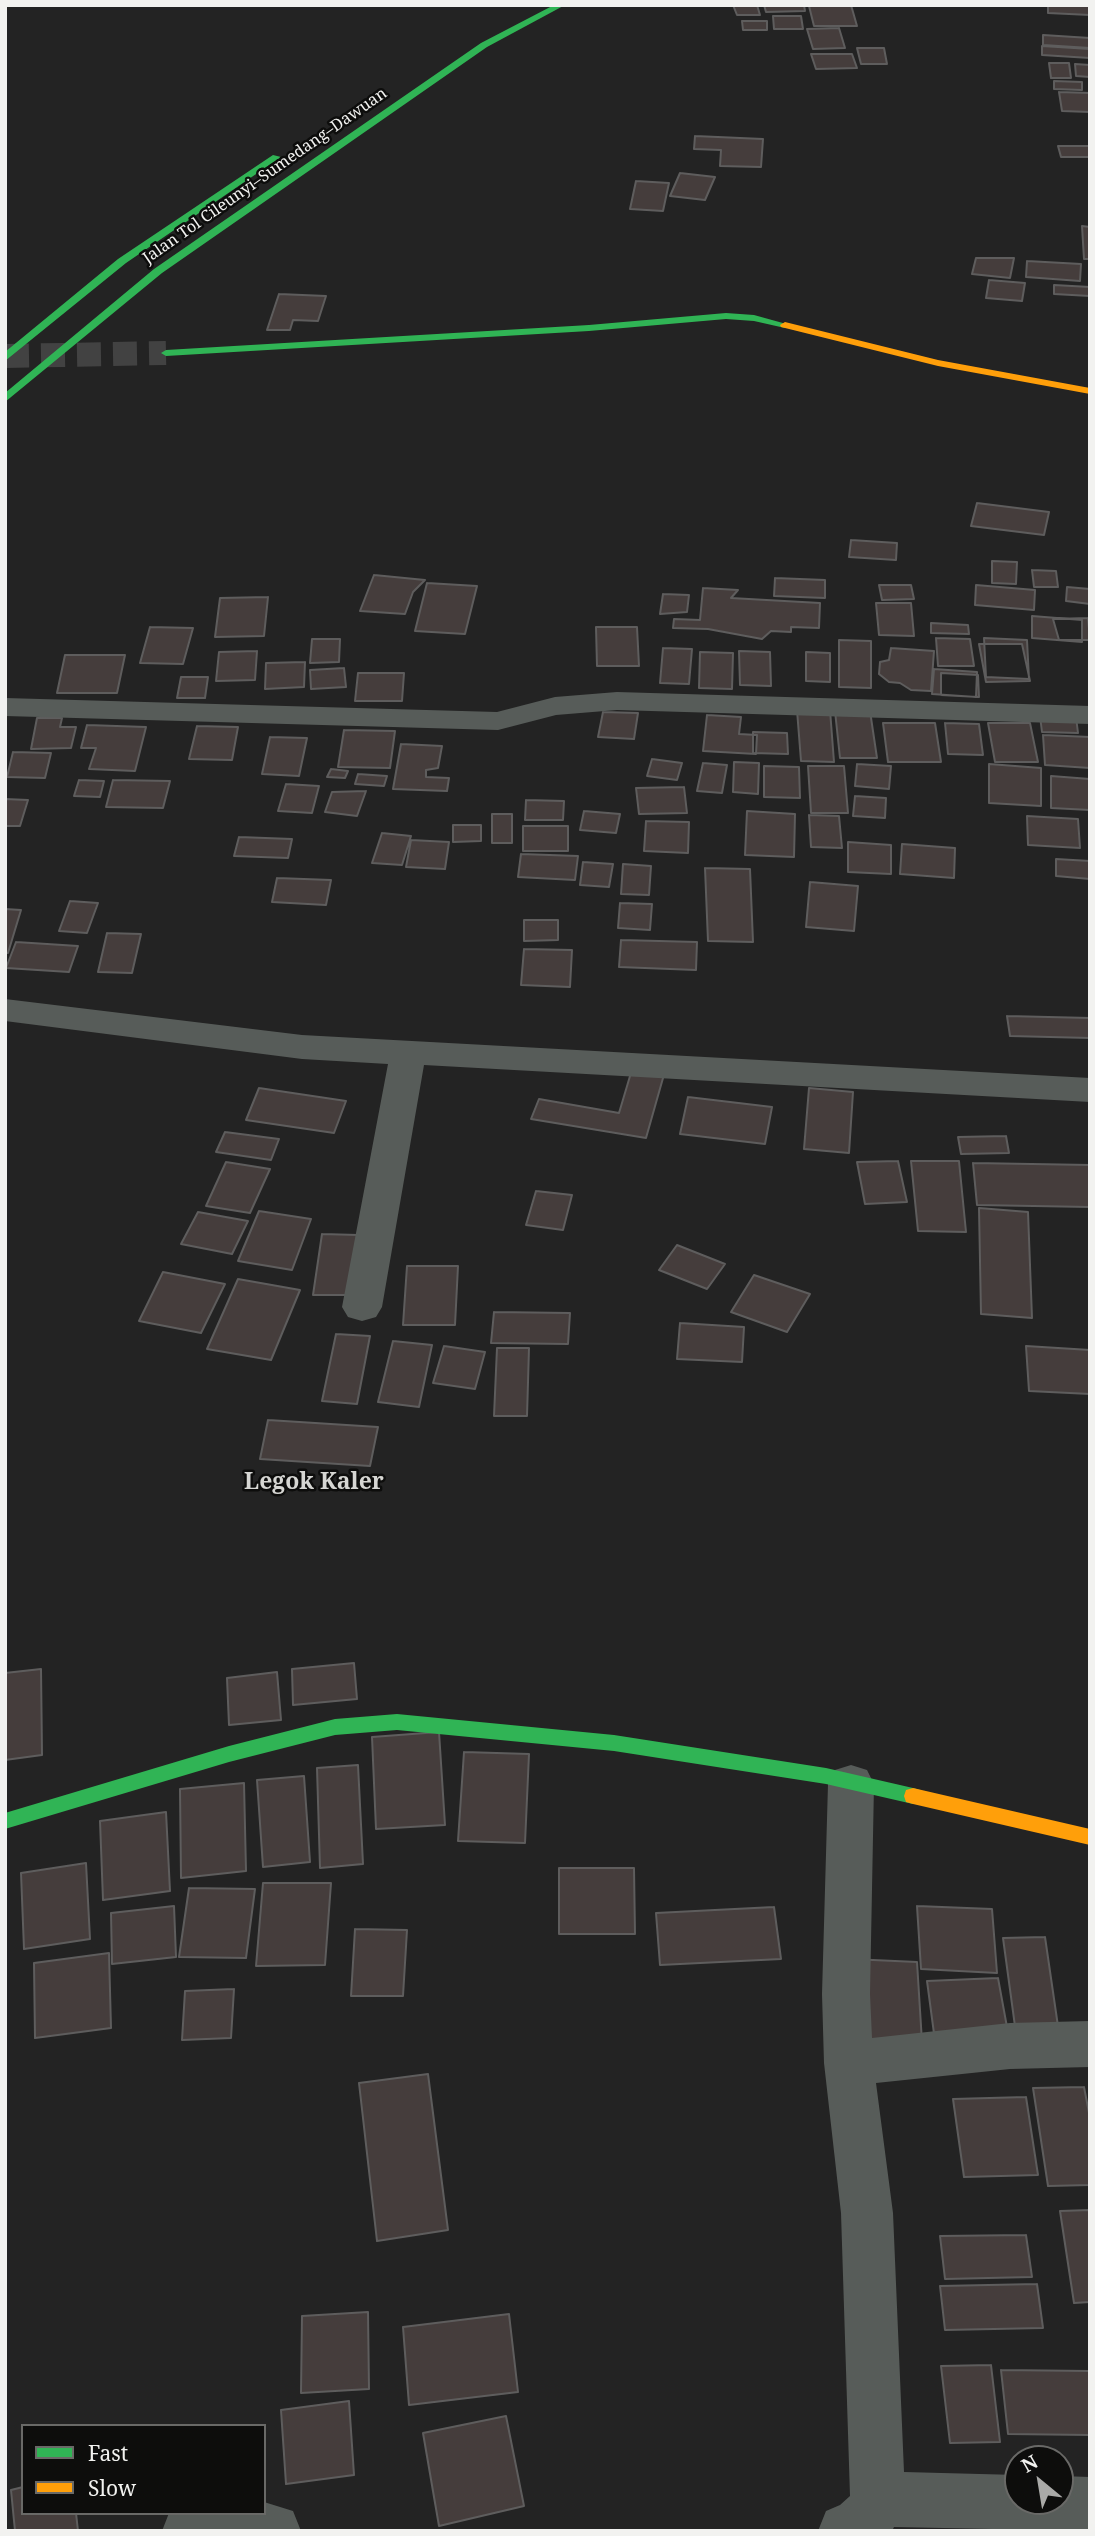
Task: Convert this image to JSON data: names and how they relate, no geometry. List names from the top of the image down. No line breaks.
{"streets":{"main road":["Jalan Tol Cileunyi–Sumedang–Dawuan"]},"districts":["Legok Kaler"],"legend":["Fast","Slow"],"north":"top left"}
